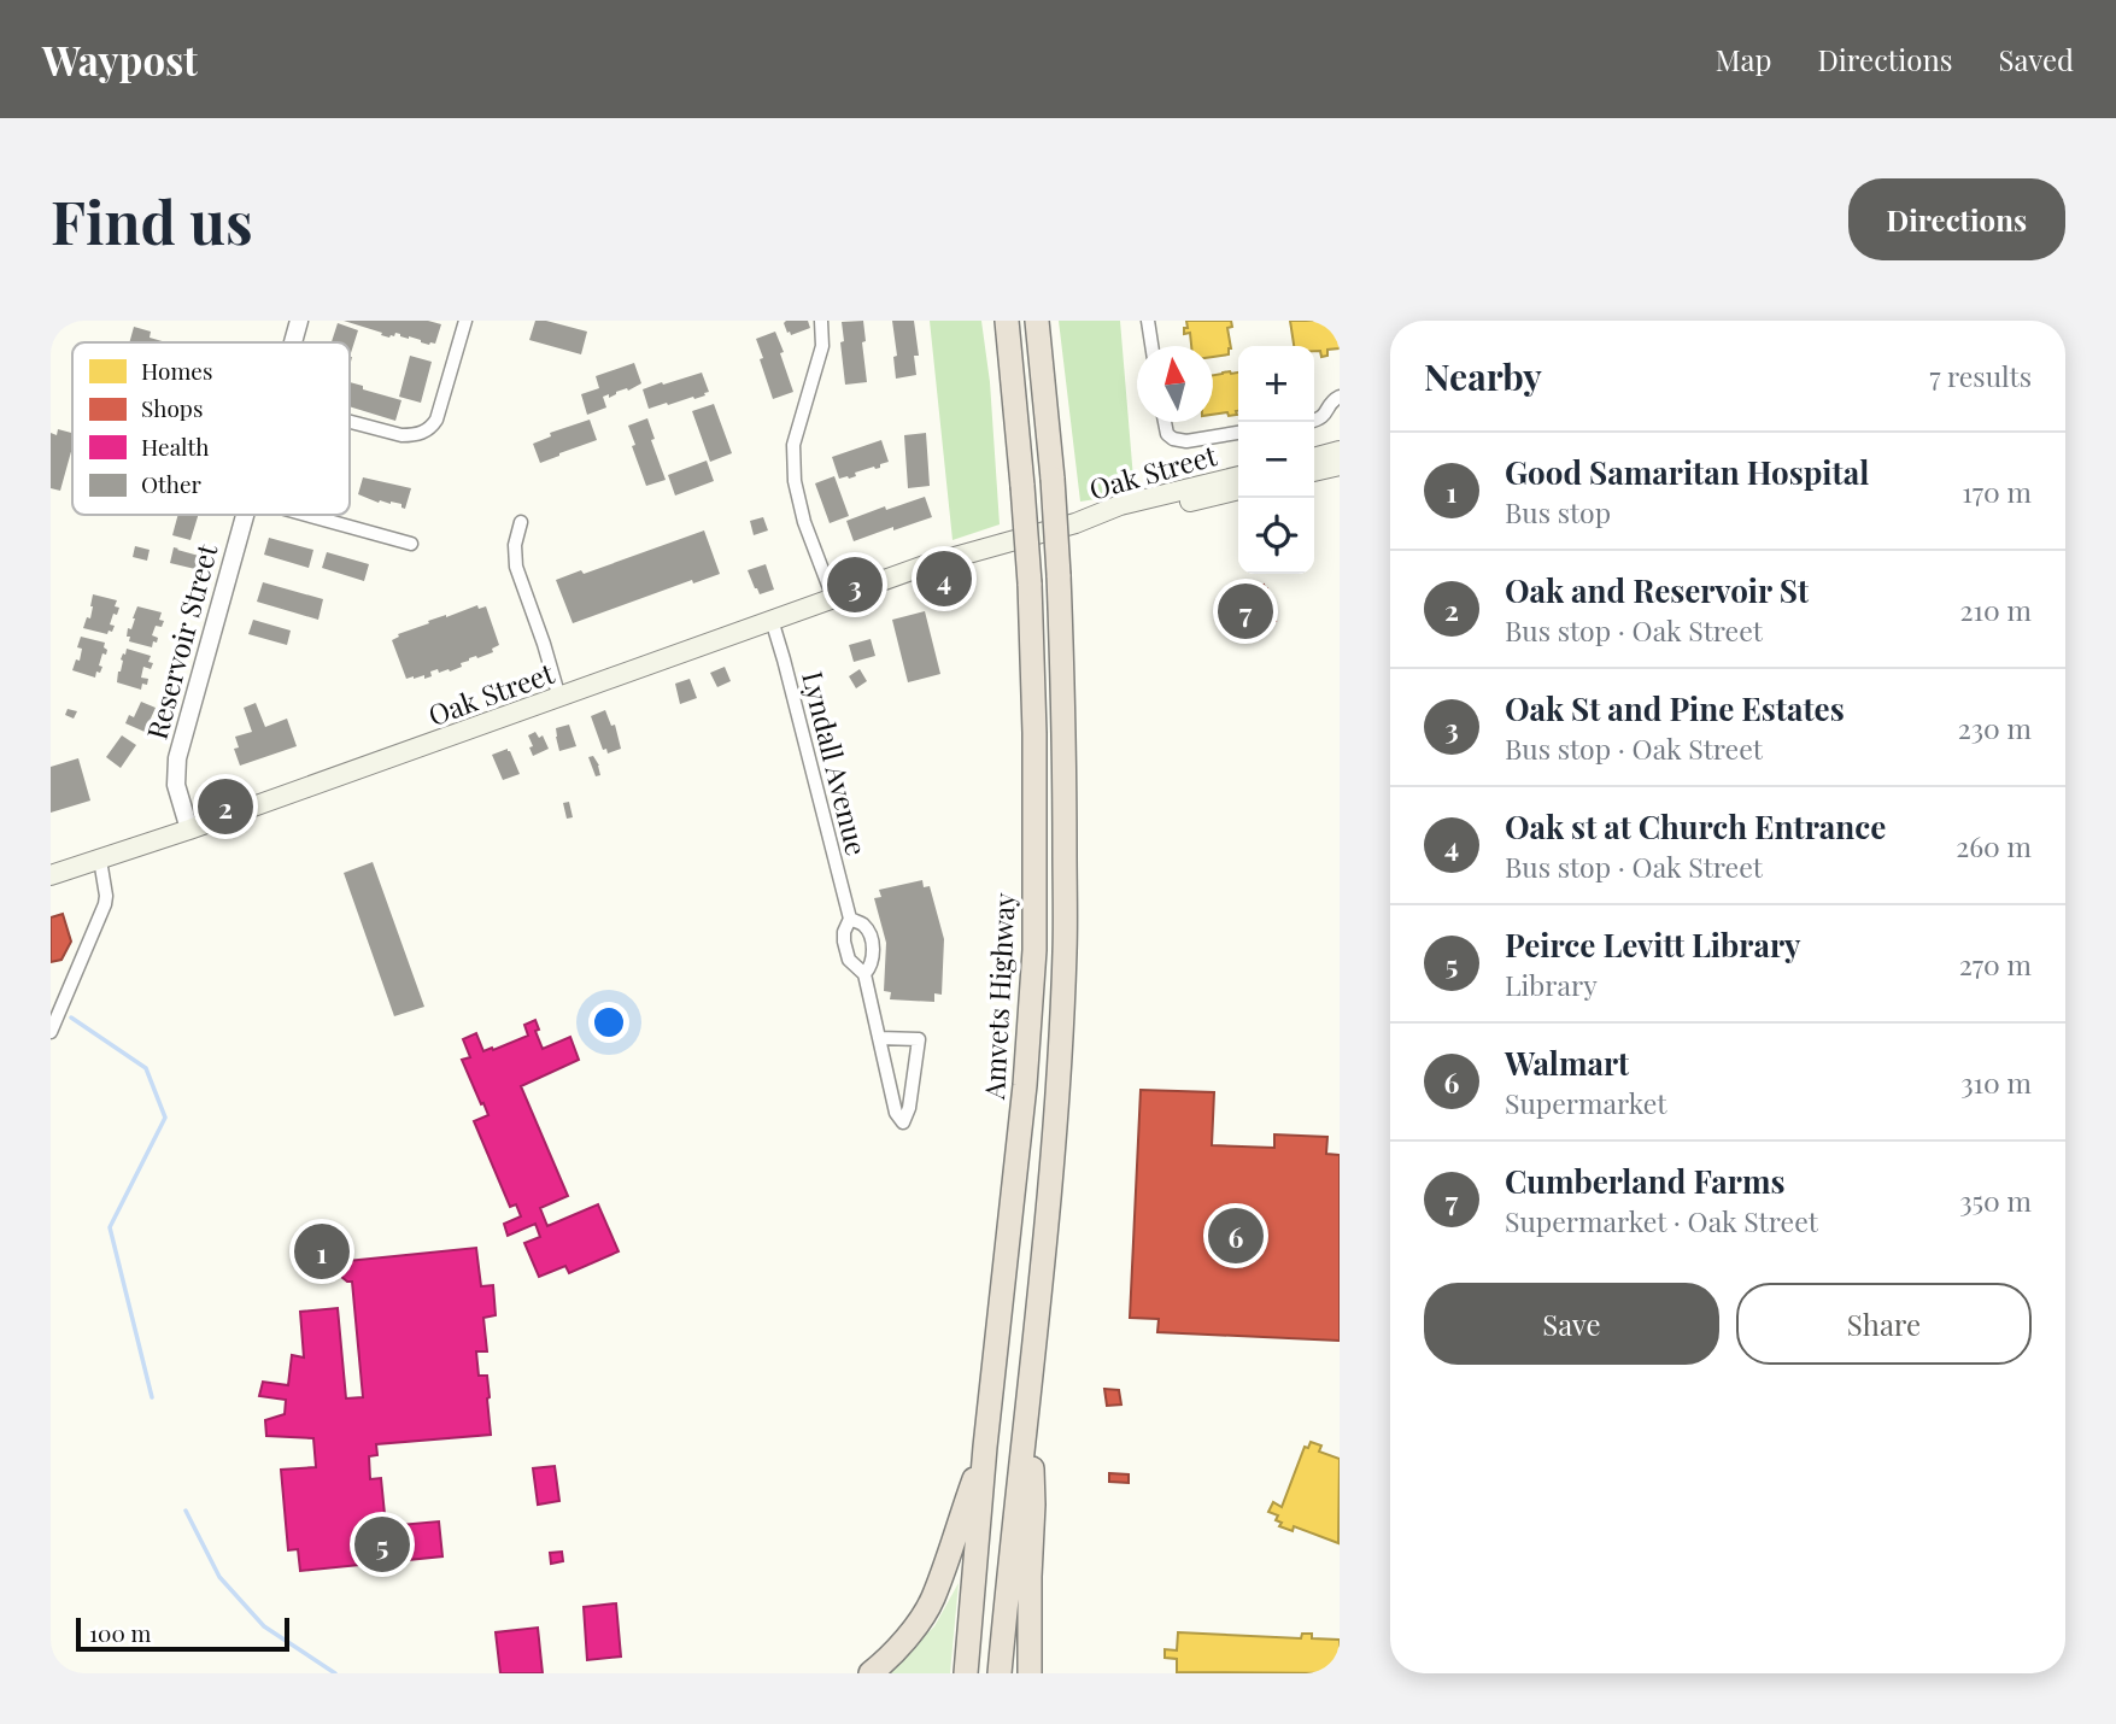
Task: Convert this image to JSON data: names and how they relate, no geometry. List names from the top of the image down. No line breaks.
{"streets":{"highway":["Amvets Highway"],"main road":["Oak Street"],"street":["Reservoir Street","Lyndall Avenue"]},"crossings":[["Oak Street","Reservoir Street"],["Oak Street","Lyndall Avenue"]],"legend":["Homes","Shops","Health","Other"],"scale_bar":"100 m","north":"top","page":{"header":"Waypost","nav":["Map","Directions","Saved"],"buttons":["Directions",["Save","Share"]],"title":"Find us","heading":["Nearby","7 results"],"map_buttons":["+","−"],"list":[{"mark":"1","name":"Good Samaritan Hospital","note":"Bus stop","value":"170 m"},{"mark":"2","name":"Oak and Reservoir St","note":"Bus stop · Oak Street","value":"210 m"},{"mark":"3","name":"Oak St and Pine Estates","note":"Bus stop · Oak Street","value":"230 m"},{"mark":"4","name":"Oak st at Church Entrance","note":"Bus stop · Oak Street","value":"260 m"},{"mark":"5","name":"Peirce Levitt Library","note":"Library","value":"270 m"},{"mark":"6","name":"Walmart","note":"Supermarket","value":"310 m"},{"mark":"7","name":"Cumberland Farms","note":"Supermarket · Oak Street","value":"350 m"}],"pins":["4","3","7","2","6","1","5"],"scale":"100 m"}}
